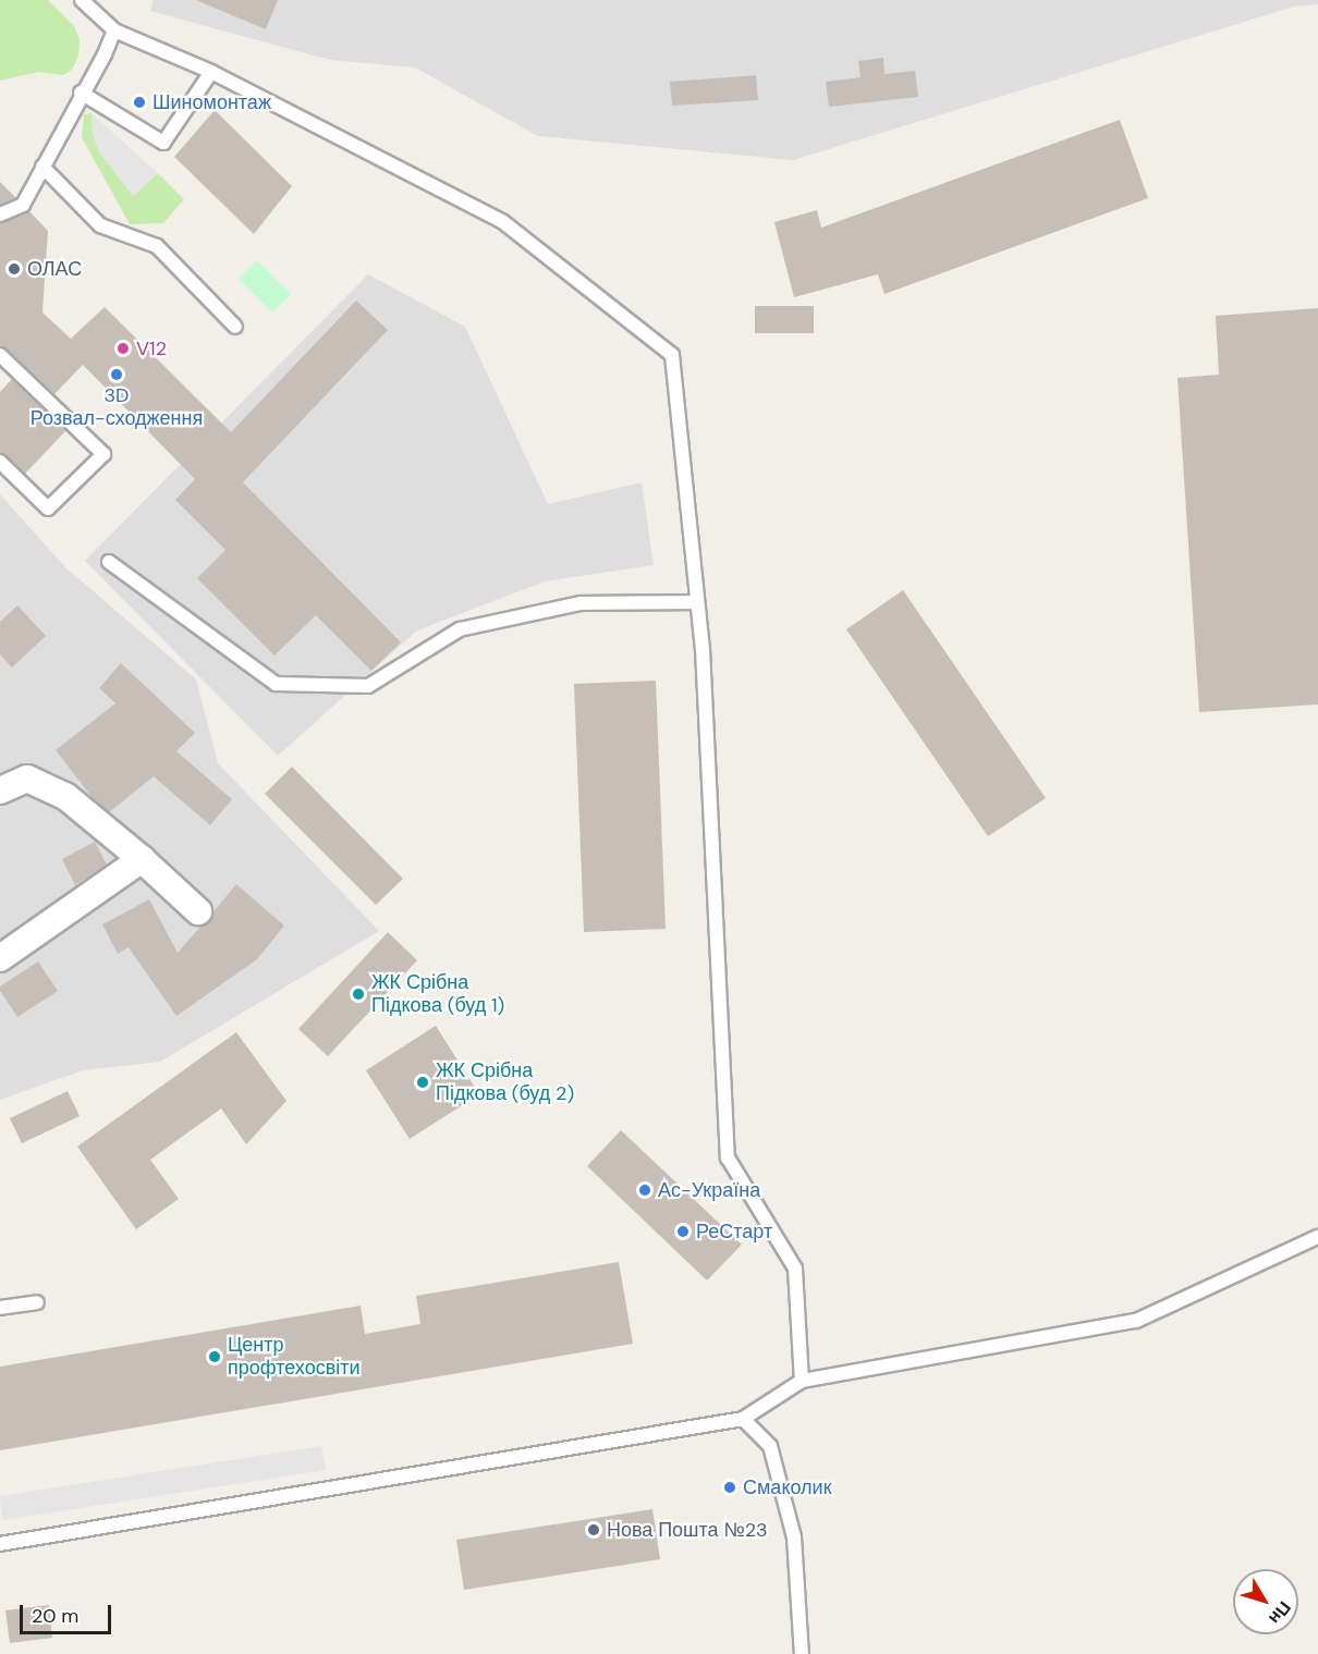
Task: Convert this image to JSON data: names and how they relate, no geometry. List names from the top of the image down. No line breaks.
{"places":["Шиномонтаж","ОЛАС","V12","3D Розвал-сходження","ЖК Срібна Підкова (буд 1)","ЖК Срібна Підкова (буд 2)","Ас-Україна","РеСтарт","Центр профтехосвіти","Смаколик","Нова Пошта №23"],"scale_bar":"20 m","north":"bottom right"}
